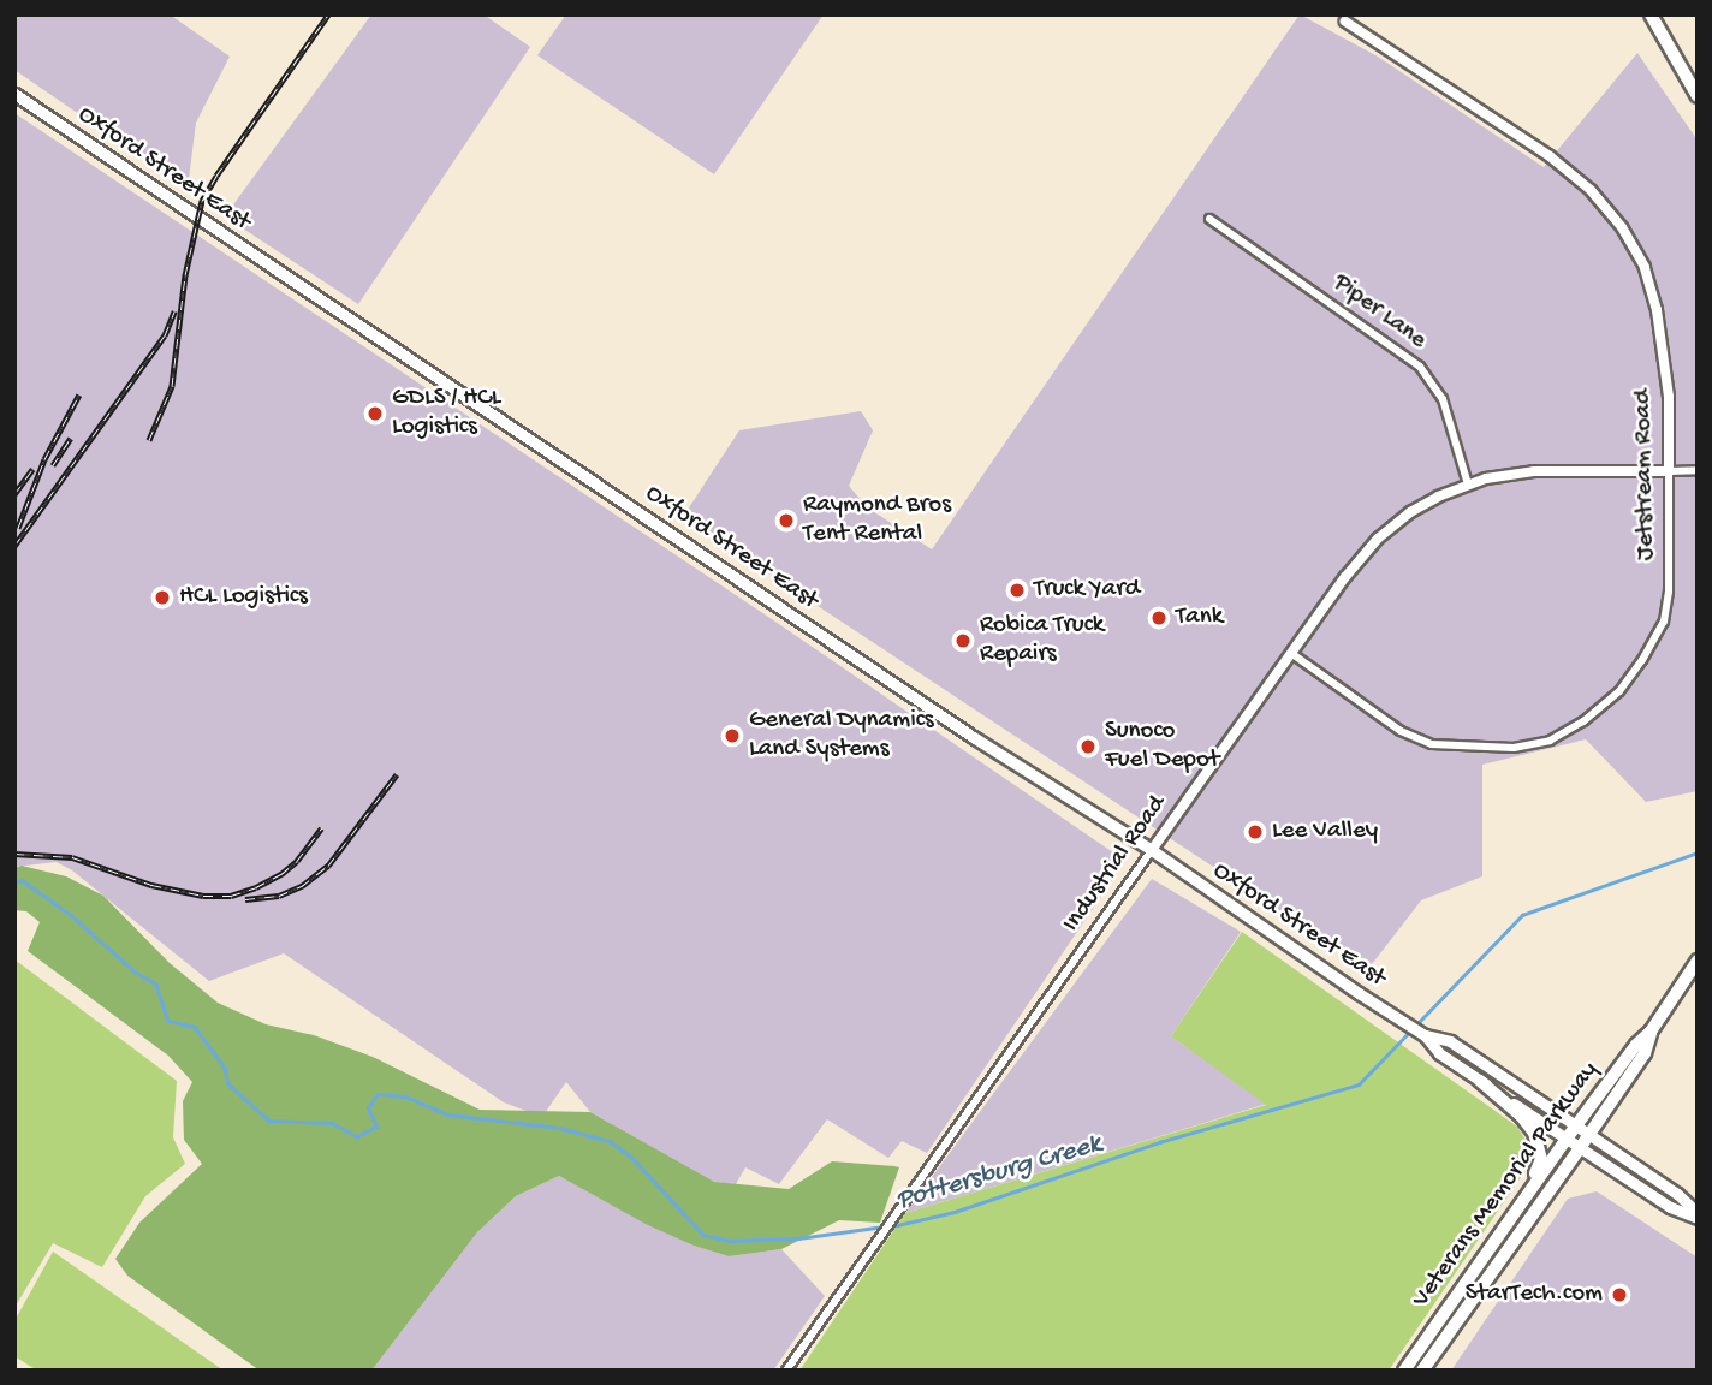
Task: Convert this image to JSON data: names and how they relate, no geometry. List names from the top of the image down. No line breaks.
{"streets":{"highway":["Veterans Memorial Parkway"],"main road":["Oxford Street East"],"street":["Piper Lane","Jetstream Road","Industrial Road"]},"crossings":[["Oxford Street East","Industrial Road"],["Oxford Street East","Veterans Memorial Parkway"],["Piper Lane","Industrial Road"],["Jetstream Road","Industrial Road"]],"water":["Pottersburg Creek"],"places":["GDLS / HCL Logistics","Raymond Bros Tent Rental","Truck Yard","HCL Logistics","Tank","Robica Truck Repairs","General Dynamics Land Systems","Sunoco Fuel Depot","Lee Valley","StarTech.com"]}
